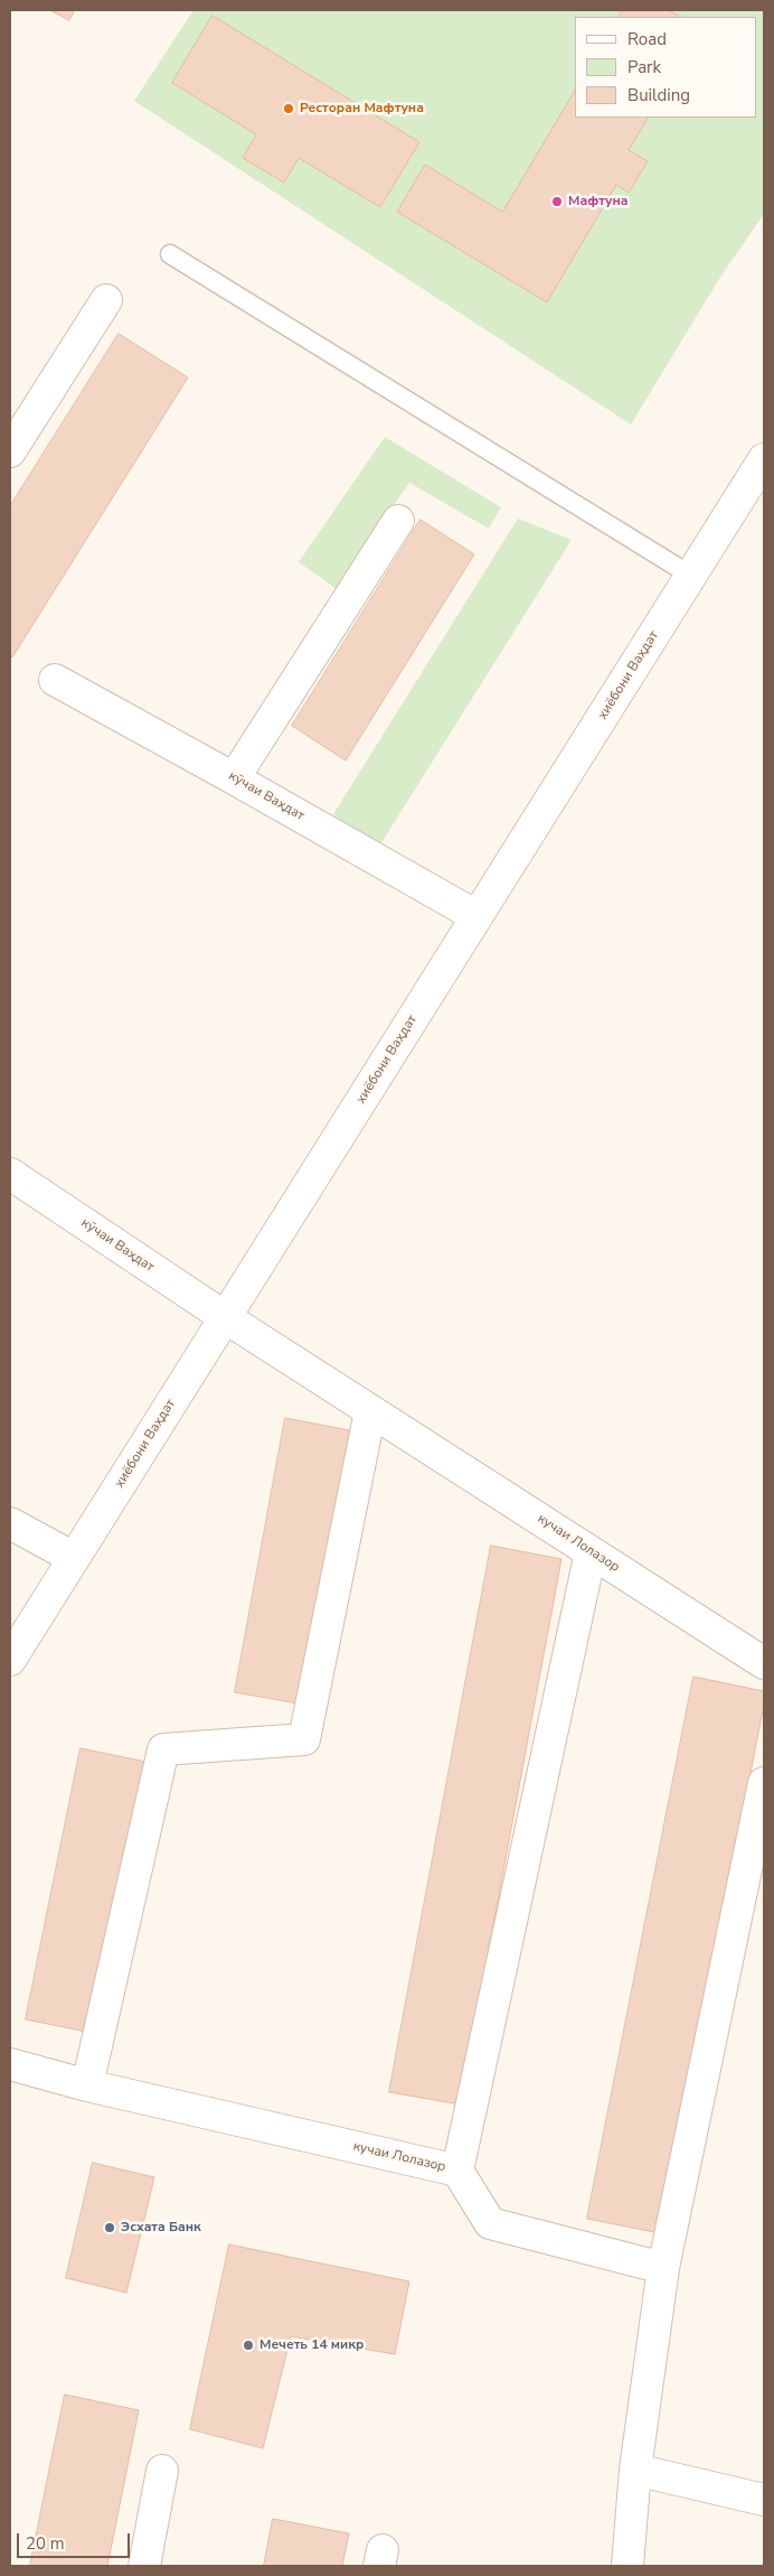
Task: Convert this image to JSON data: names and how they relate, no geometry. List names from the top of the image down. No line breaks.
{"streets":{"street":["хиёбони Ваҳдат","кӯчаи Ваҳдат","кучаи Лолазор"]},"crossings":[["хиёбони Ваҳдат","кӯчаи Ваҳдат"],["кӯчаи Ваҳдат","кучаи Лолазор"]],"places":["Ресторан Мафтуна","Мафтуна","Эсхата Банк","Мечеть 14 микр"],"legend":["Road","Park","Building"],"scale_bar":"20 m"}
